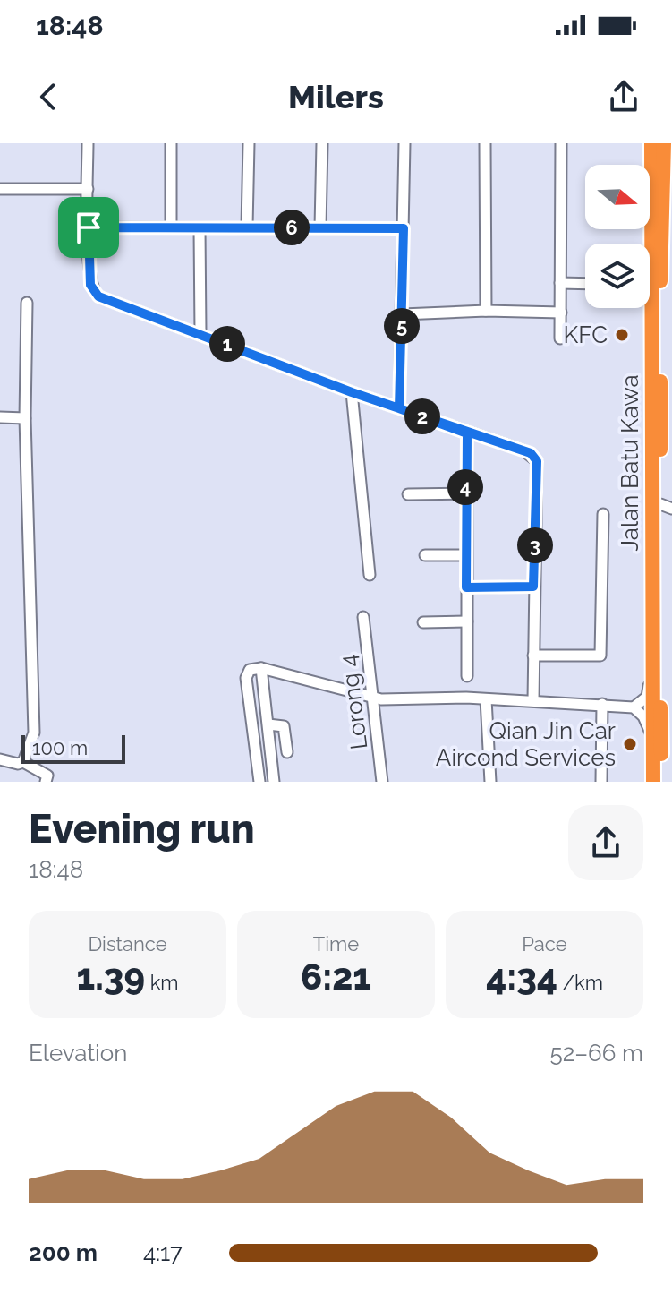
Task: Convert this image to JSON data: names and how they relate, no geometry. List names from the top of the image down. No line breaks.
{"streets":{"highway":["Jalan Batu Kawa"],"street":["Lorong 4"]},"places":["KFC","Qian Jin Car Aircond Services"],"scale_bar":"100 m","north":"right","page":{"status":"18:48","header":"Milers","pins":["6","5","1","2","4","3"],"scale":"100 m","heading":["Evening run","18:48"],"stats":[["Distance","1.39 km"],["Time","6:21"],["Pace","4:34 /km"]],"chart":["Elevation","52–66 m"],"list":[{"name":"200 m","note":"4:17"}]}}
